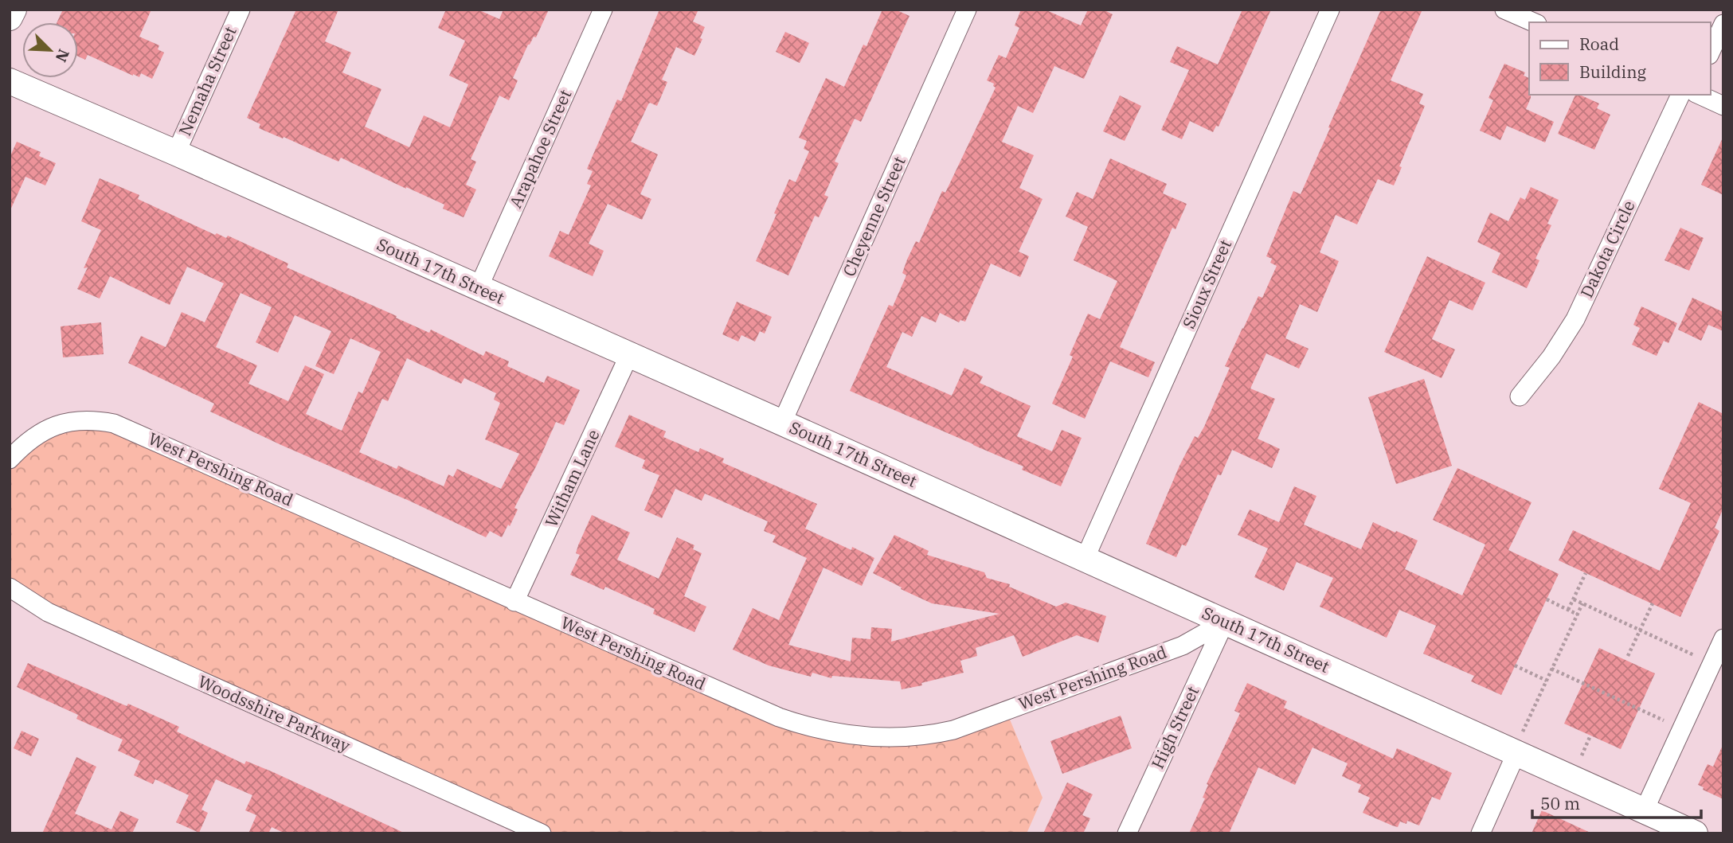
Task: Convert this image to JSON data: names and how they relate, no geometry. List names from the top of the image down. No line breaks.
{"streets":{"street":["Nemaha Street","Arapahoe Street","Cheyenne Street","Dakota Circle","South 17th Street","Sioux Street","West Pershing Road","Witham Lane","Woodsshire Parkway","High Street"]},"crossings":[["Nemaha Street","South 17th Street"],["Arapahoe Street","South 17th Street"],["Cheyenne Street","South 17th Street"],["South 17th Street","Sioux Street"],["South 17th Street","West Pershing Road"],["South 17th Street","Witham Lane"],["South 17th Street","High Street"],["West Pershing Road","Witham Lane"],["West Pershing Road","High Street"]],"legend":["Road","Building"],"scale_bar":"50 m","north":"bottom right"}
